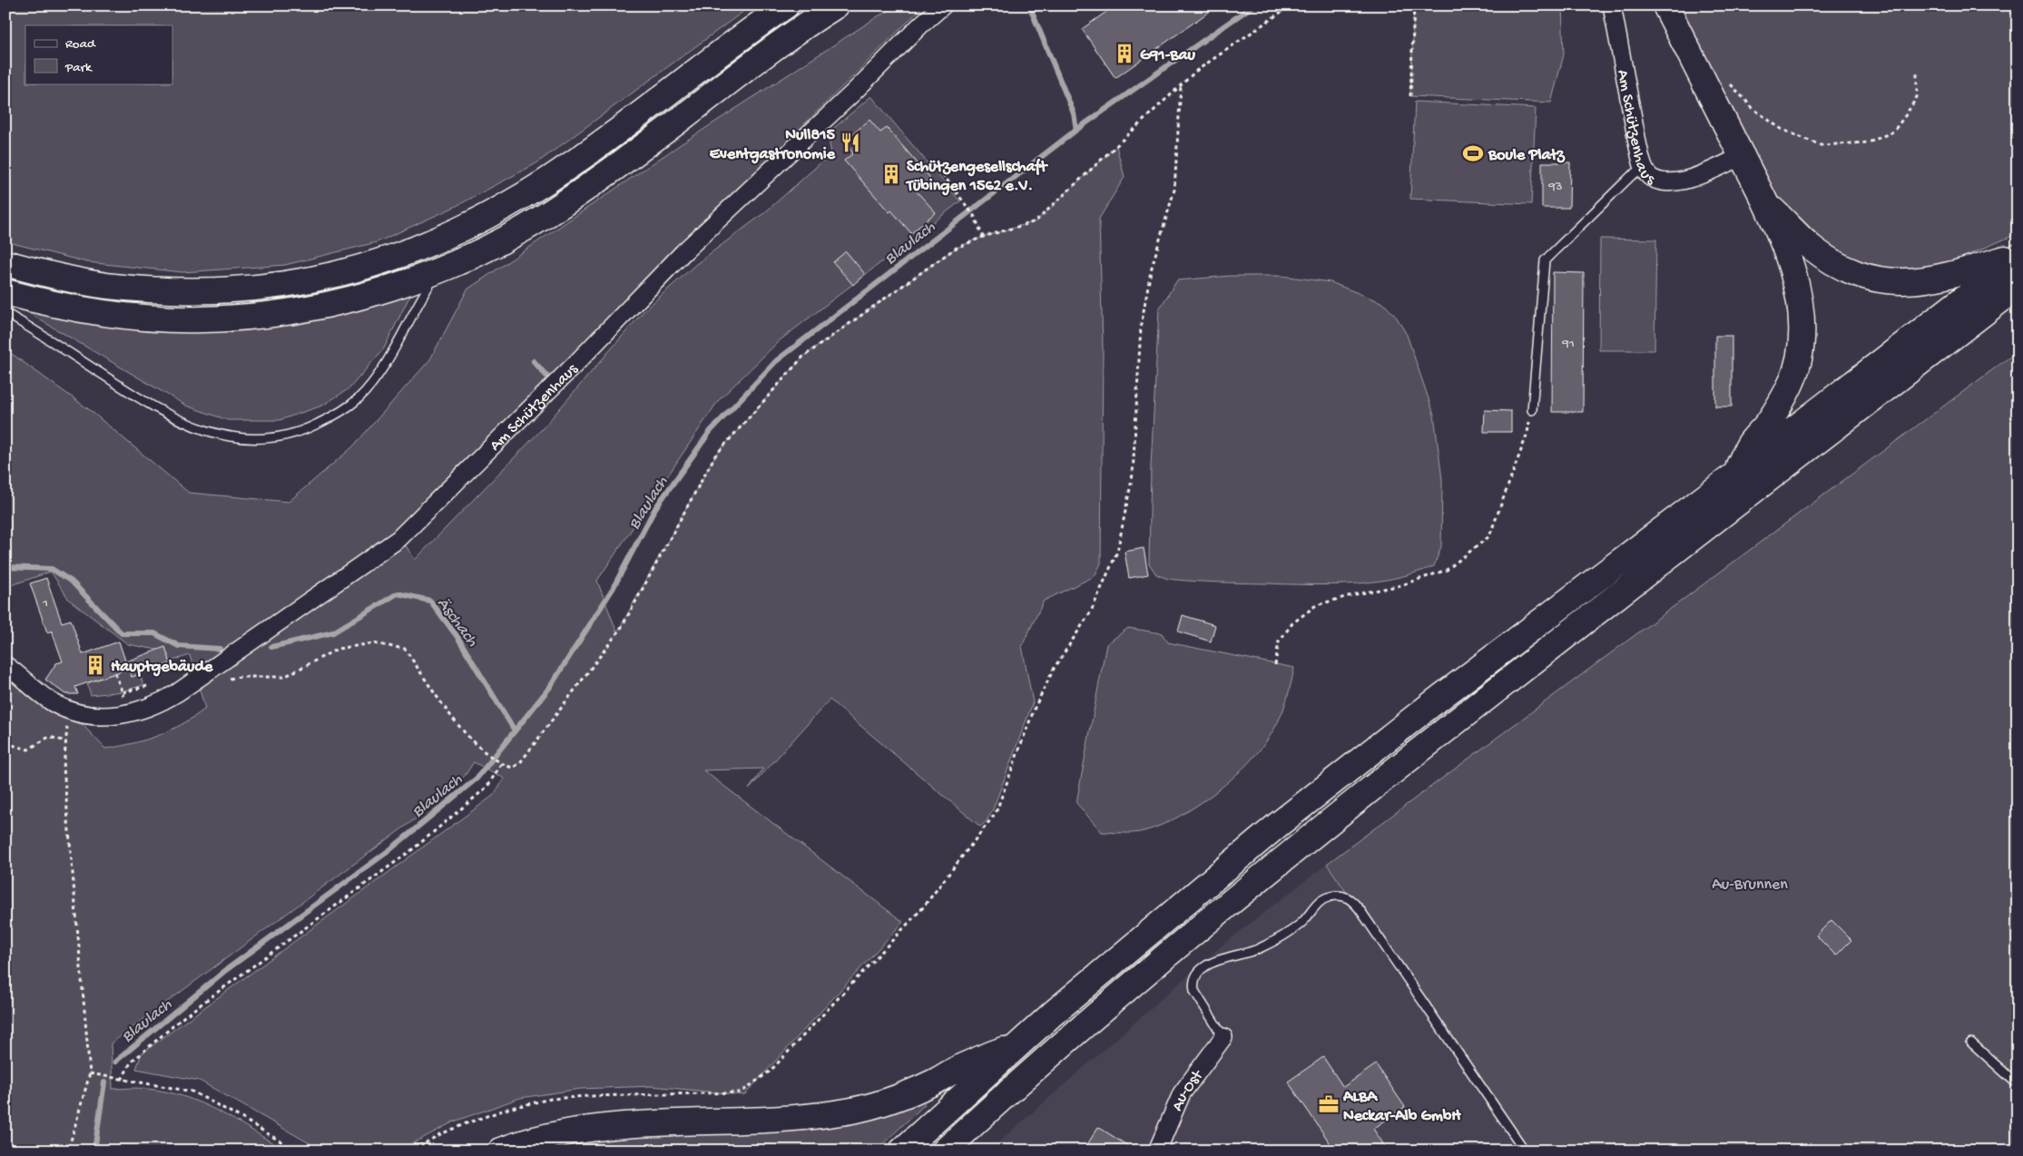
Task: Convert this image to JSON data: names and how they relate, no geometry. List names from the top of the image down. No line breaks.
{"streets":{"street":["Am Schützenhaus","Au-Ost"]},"water":["Blaulach","Äschach"],"parks":["Au-Brunnen"],"places":{"building":["G91-Bau","Schützengesellschaft Tübingen 1562 e.V.","Hauptgebäude"],"restaurant":["Null815 Eventgastronomie"],"sports":["Boule Platz"],"office":["ALBA Neckar-Alb GmbH"]},"house_numbers":["93","91","1"],"legend":["Road","Park"]}
